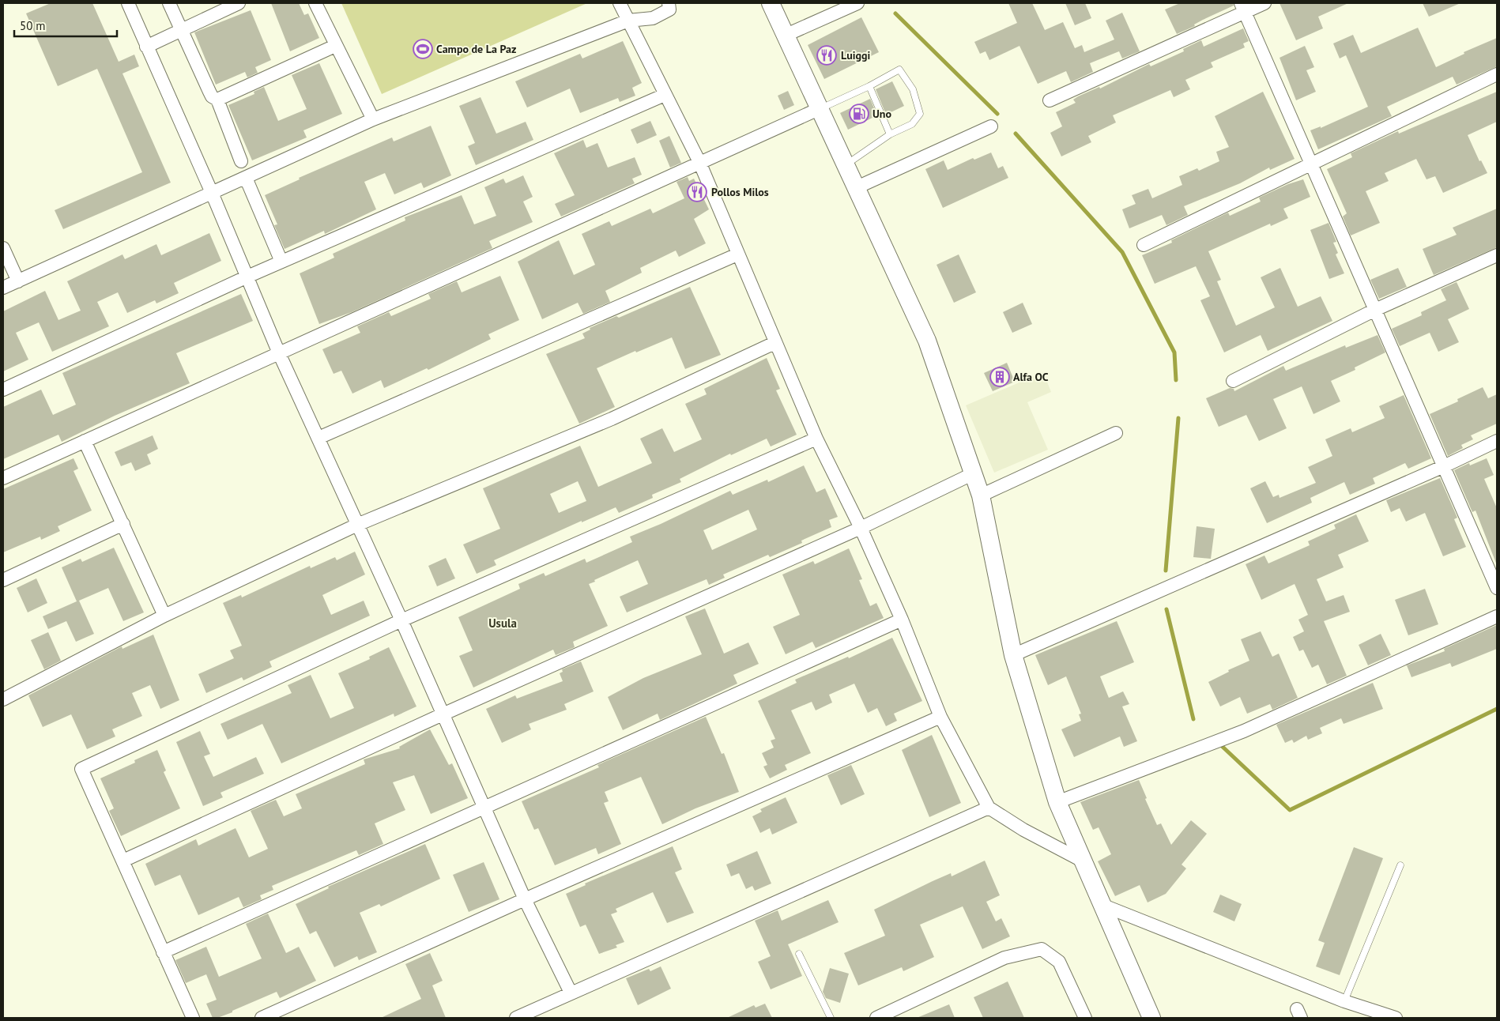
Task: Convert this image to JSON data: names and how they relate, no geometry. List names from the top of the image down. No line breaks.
{"districts":["Usula"],"places":{"sports":["Campo de La Paz"],"restaurant":["Luiggi","Pollos Milos"],"fuel station":["Uno"],"building":["Alfa OC"]},"scale_bar":"50 m"}
